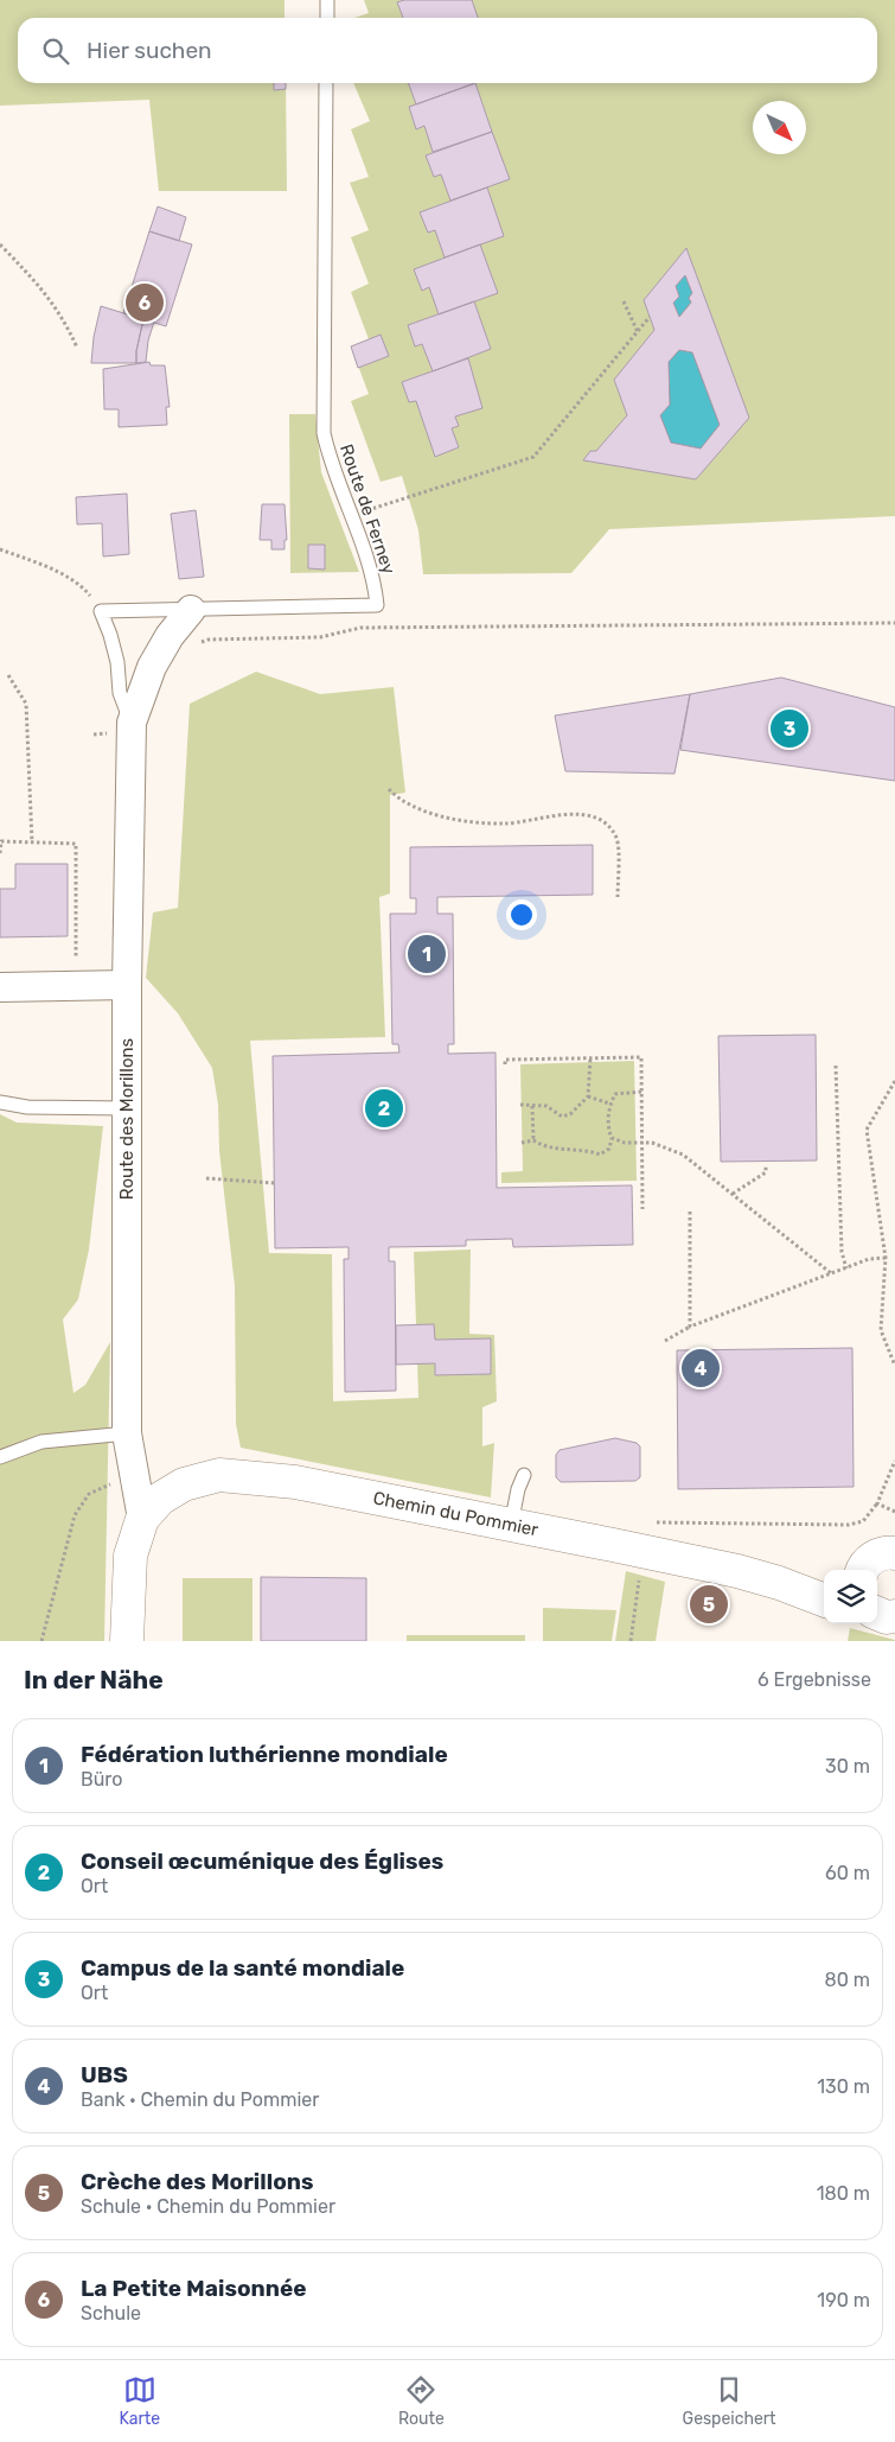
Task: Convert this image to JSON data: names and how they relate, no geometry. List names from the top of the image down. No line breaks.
{"streets":{"street":["Route des Morillons","Chemin du Pommier"],"lane":["Route de Ferney"]},"crossings":[["Route de Ferney","Route des Morillons"],["Route des Morillons","Chemin du Pommier"]],"north":"bottom right","page":{"search":"Hier suchen","pins":["6","3","1","2","4","5"],"heading":["In der Nähe","6 Ergebnisse"],"list":[{"mark":"1","name":"Fédération luthérienne mondiale","note":"Büro","value":"30 m"},{"mark":"2","name":"Conseil œcuménique des Églises","note":"Ort","value":"60 m"},{"mark":"3","name":"Campus de la santé mondiale","note":"Ort","value":"80 m"},{"mark":"4","name":"UBS","note":"Bank · Chemin du Pommier","value":"130 m"},{"mark":"5","name":"Crèche des Morillons","note":"Schule · Chemin du Pommier","value":"180 m"},{"mark":"6","name":"La Petite Maisonnée","note":"Schule","value":"190 m"}],"nav":["Karte","Route","Gespeichert"]}}
